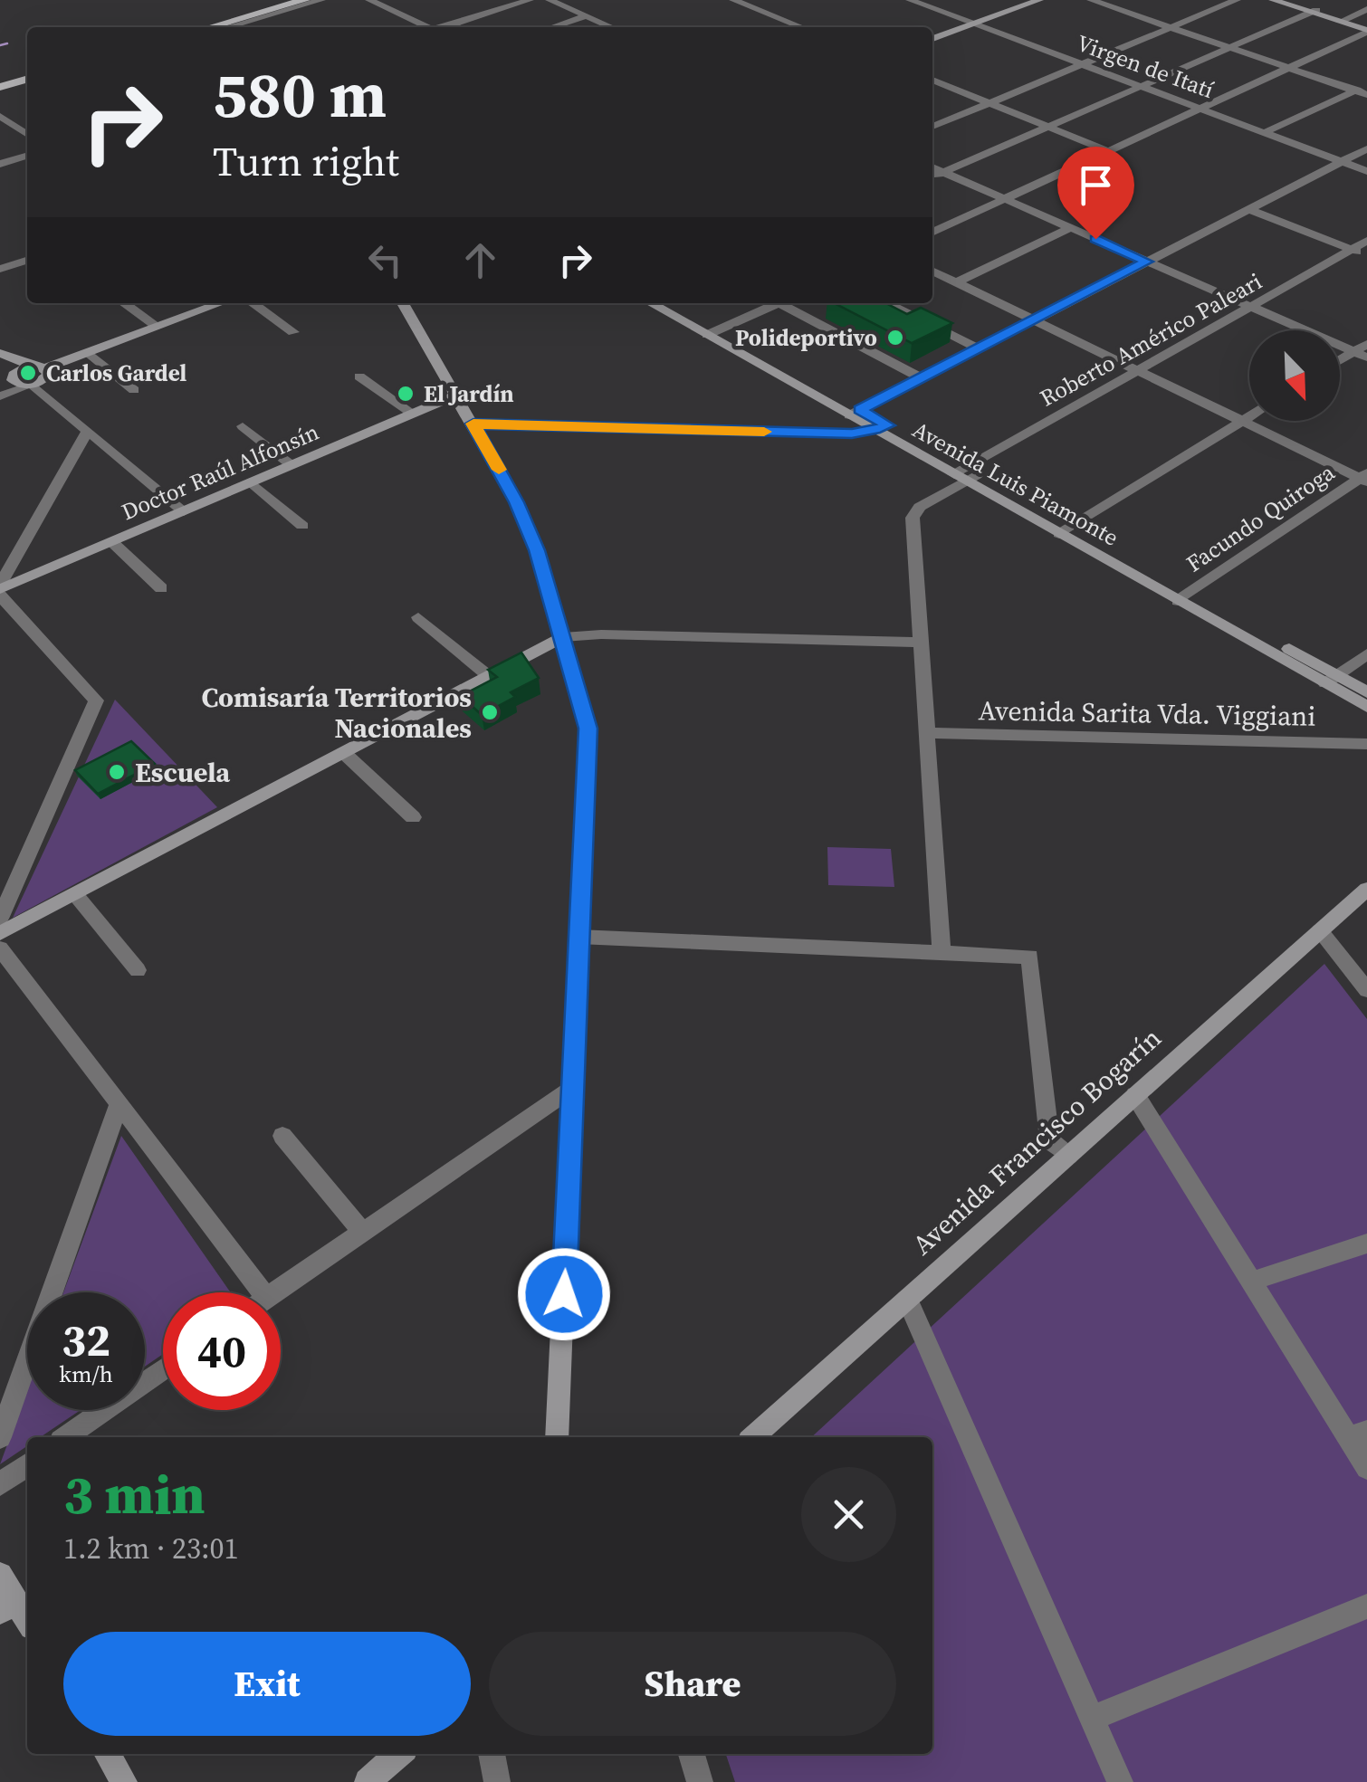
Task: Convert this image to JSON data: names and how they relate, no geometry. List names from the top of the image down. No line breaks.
{"streets":{"street":["Virgen de Itatí","Roberto Américo Paleari","Doctor Raúl Alfonsín","Avenida Luis Piamonte","Facundo Quiroga","Avenida Sarita Vda. Viggiani","Avenida Francisco Bogarín"]},"crossings":[["Roberto Américo Paleari","Avenida Luis Piamonte"],["Avenida Luis Piamonte","Facundo Quiroga"]],"places":["Polideportivo","Carlos Gardel","El Jardín","Comisaría Territorios Nacionales","Escuela"],"north":"bottom right","page":{"turn":["580 m","Turn right"],"speed":"32 km/h","limit":"40","heading":["3 min","1.2 km · 23:01"],"buttons":["Exit","Share"]}}
